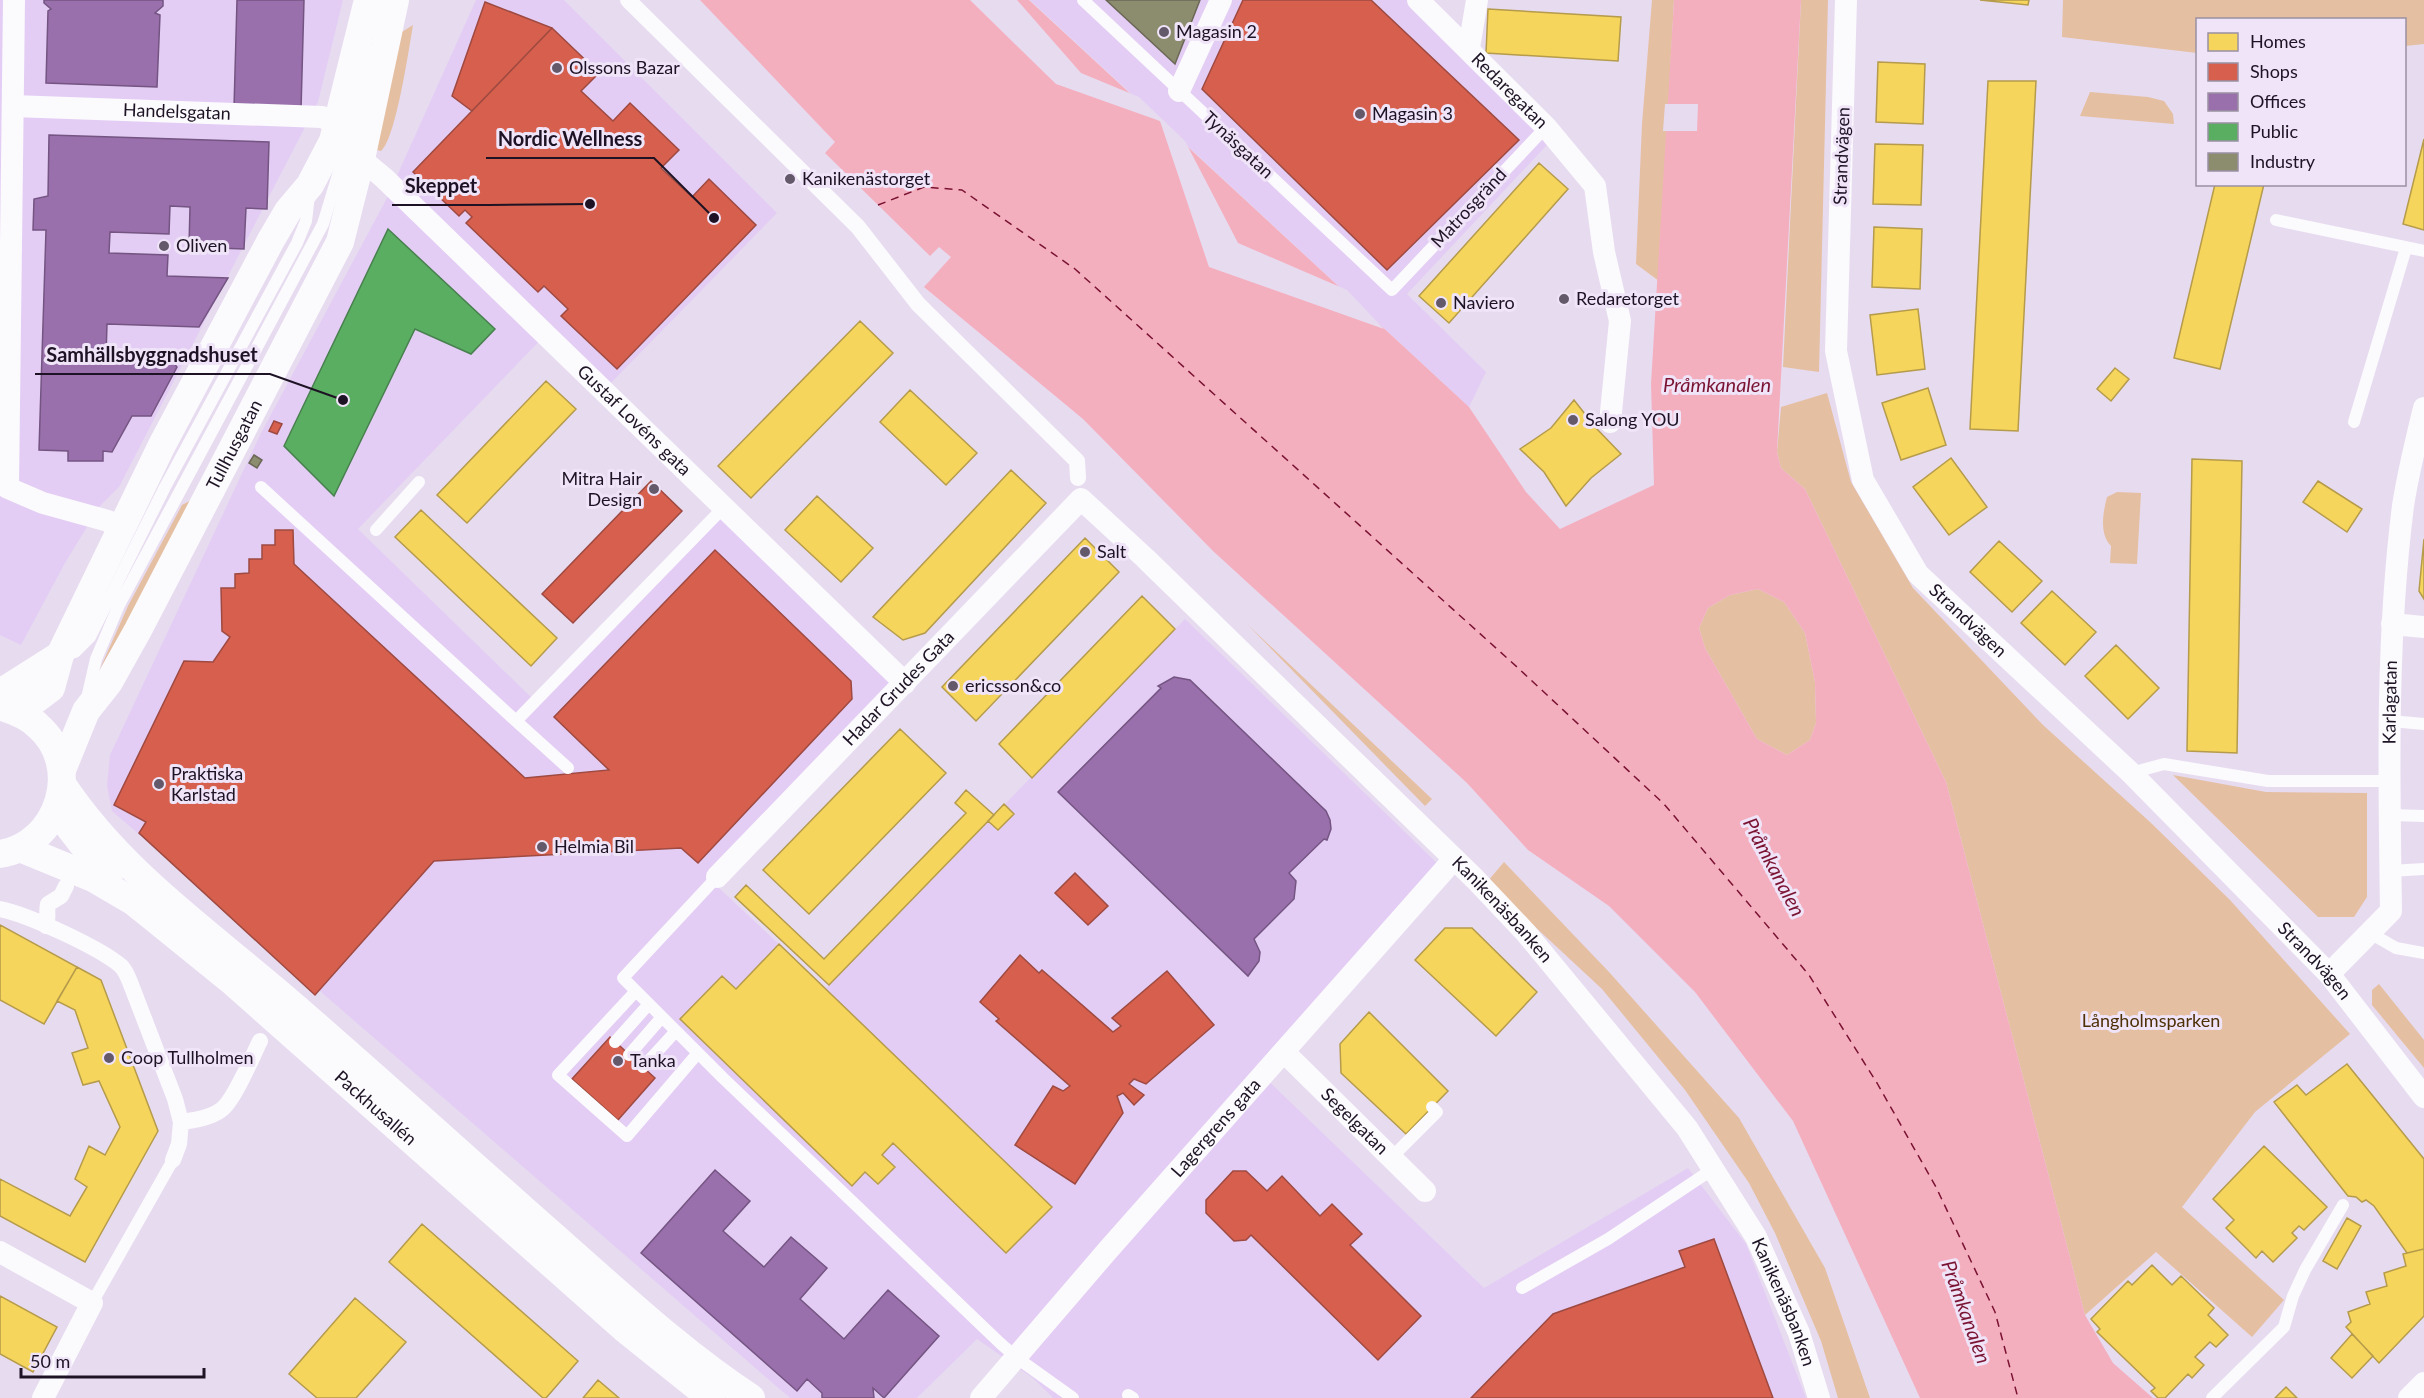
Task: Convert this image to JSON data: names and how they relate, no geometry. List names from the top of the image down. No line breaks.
{"streets":{"street":["Redaregatan","Handelsgatan","Strandvägen","Gustaf Lovéns gata","Tullhusgatan","Hadar Grudes Gata","Karlagatan","Kanikenäsbanken","Packhusallén","Segelgatan","Lagergrens gata"],"lane":["Tynäsgatan","Matrosgränd"]},"crossings":[["Redaregatan","Matrosgränd"],["Tynäsgatan","Matrosgränd"],["Strandvägen","Karlagatan"],["Gustaf Lovéns gata","Tullhusgatan"],["Gustaf Lovéns gata","Hadar Grudes Gata"],["Tullhusgatan","Packhusallén"],["Hadar Grudes Gata","Kanikenäsbanken"],["Kanikenäsbanken","Lagergrens gata"],["Segelgatan","Lagergrens gata"]],"water":["Pråmkanalen"],"parks":["Långholmsparken"],"places":["Magasin 2","Olssons Bazar","Magasin 3","Kanikenästorget","Skeppet","Nordic Wellness","Oliven","Redaretorget","Naviero","Samhällsbyggnadshuset","Salong YOU","Mitra Hair Design","Salt","ericsson&co","Praktiska Karlstad","Helmia Bil","Coop Tullholmen","Tanka"],"legend":["Homes","Shops","Offices","Public","Industry"],"scale_bar":"50 m"}
